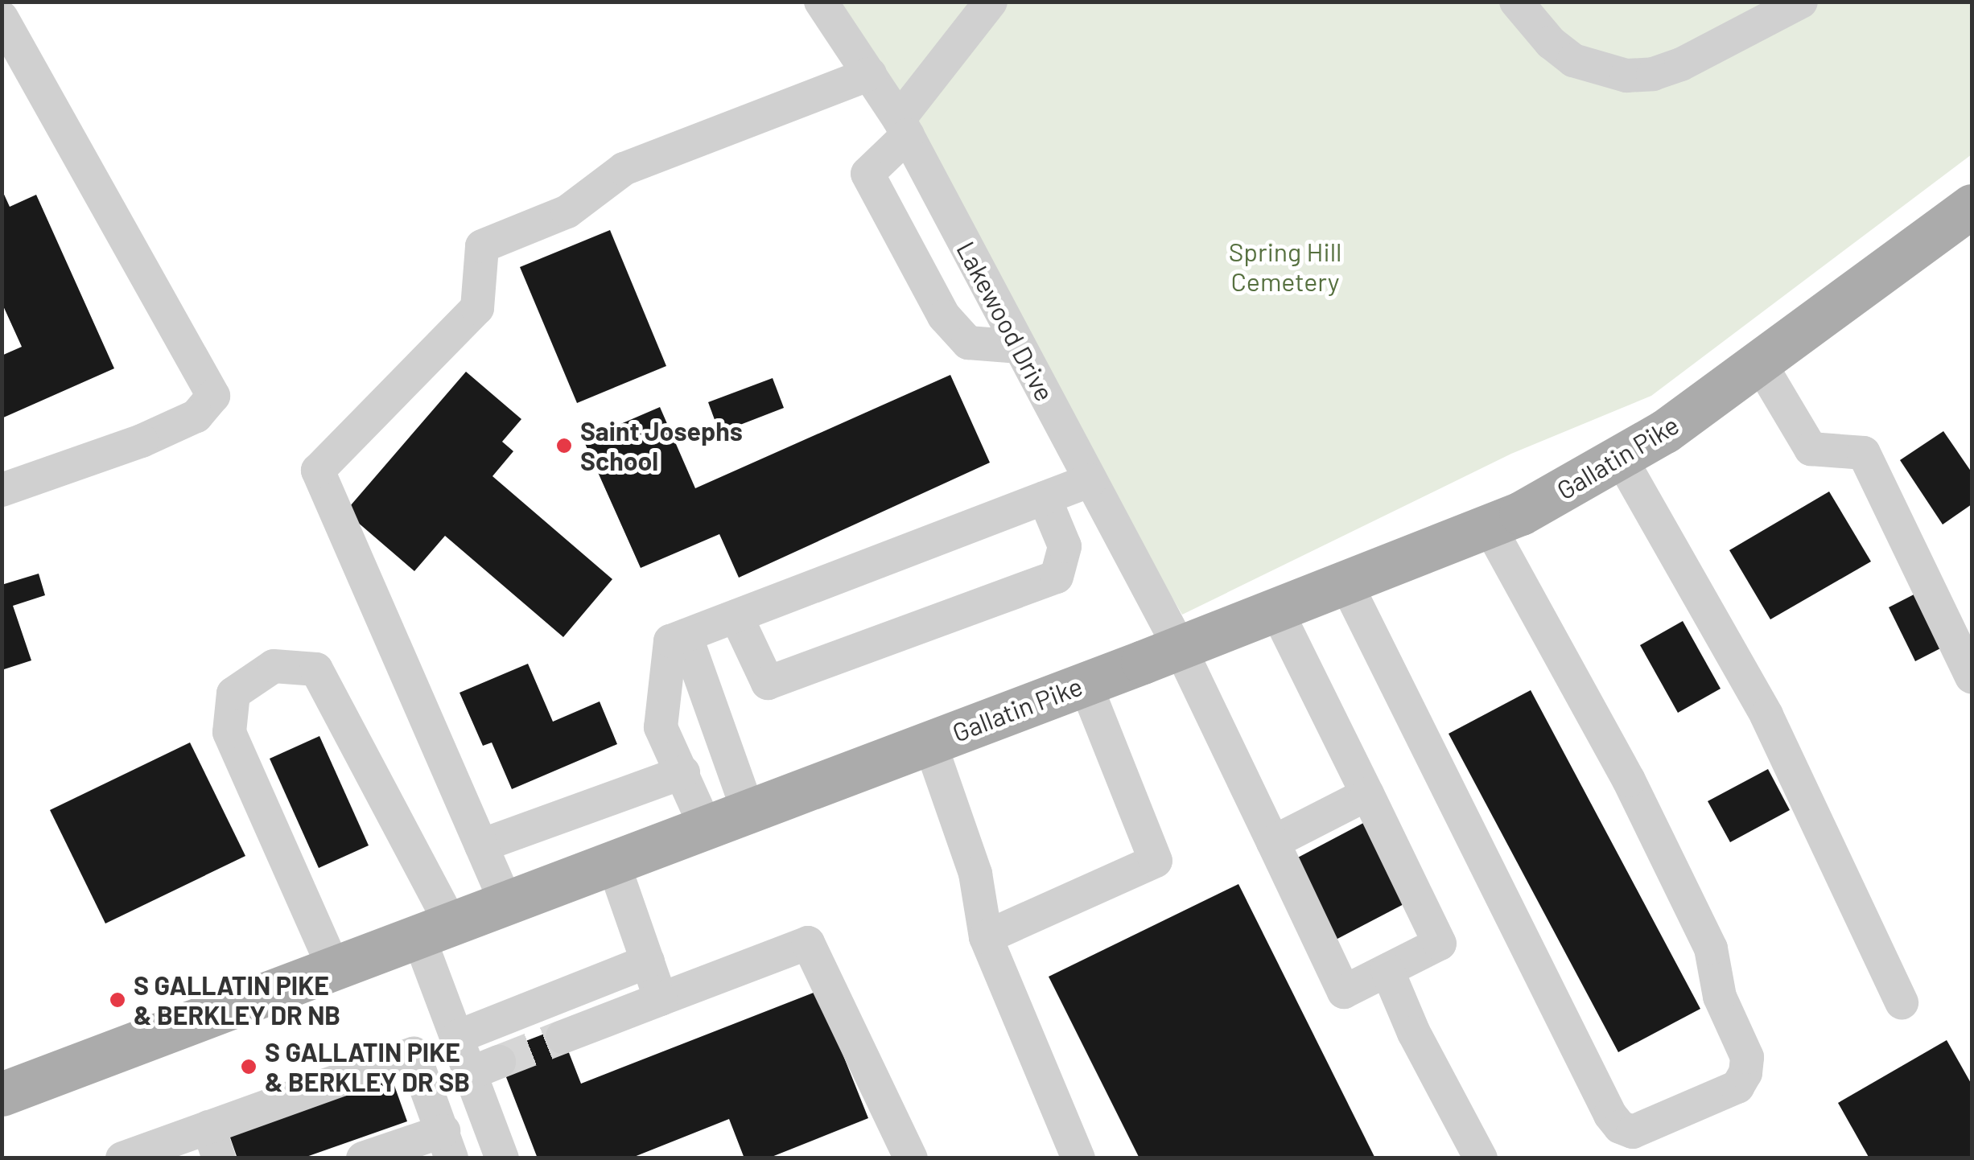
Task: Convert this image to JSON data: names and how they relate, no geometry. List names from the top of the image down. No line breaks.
{"streets":{"main road":["Gallatin Pike"],"street":["Lakewood Drive"]},"crossings":[["Lakewood Drive","Gallatin Pike"]],"parks":["Spring Hill Cemetery"],"places":["Saint Josephs School","S GALLATIN PIKE & BERKLEY DR NB","S GALLATIN PIKE & BERKLEY DR SB"]}
